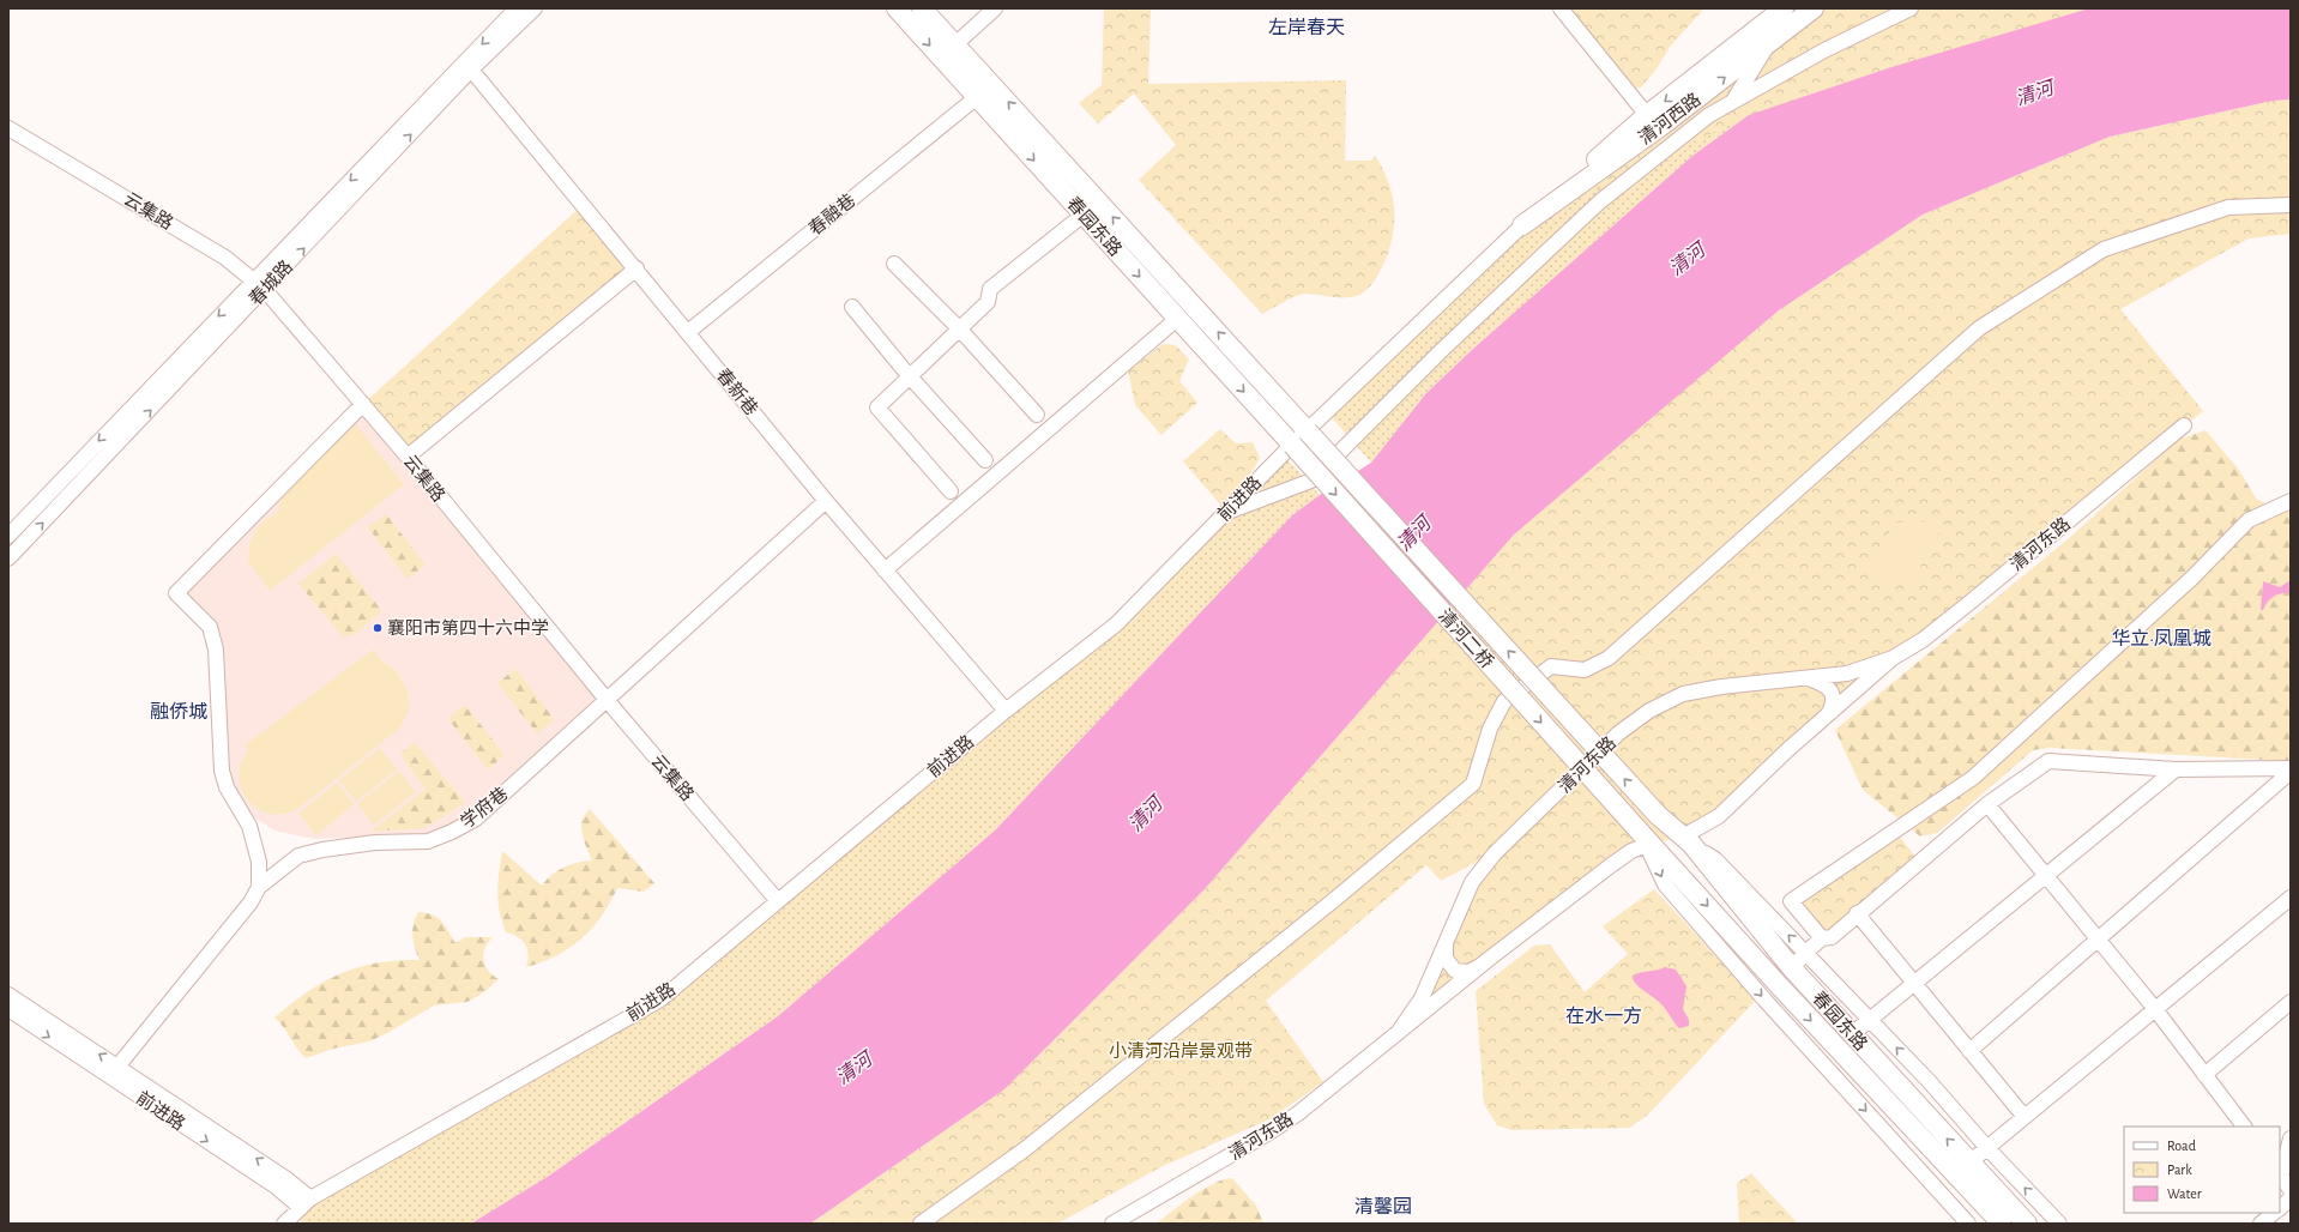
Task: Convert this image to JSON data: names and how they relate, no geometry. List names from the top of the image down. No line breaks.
{"streets":{"main road":["清河西路","春园东路","清河二桥"],"street":["云集路","春融巷","春城路","春新巷","前进路","清河东路","学府巷"]},"crossings":[["清河西路","前进路"],["云集路","春城路"],["云集路","前进路"],["云集路","学府巷"],["春融巷","春园东路"],["春融巷","春新巷"],["春园东路","前进路"],["春园东路","清河东路"],["春园东路","清河二桥"],["春城路","春新巷"],["春新巷","前进路"],["春新巷","学府巷"],["前进路","清河二桥"],["清河东路","清河二桥"]],"districts":["左岸春天","华立·凤凰城","融侨城","在水一方","清馨园"],"water":["清河"],"parks":["小清河沿岸景观带"],"places":["襄阳市第四十六中学"],"legend":["Road","Park","Water"]}
